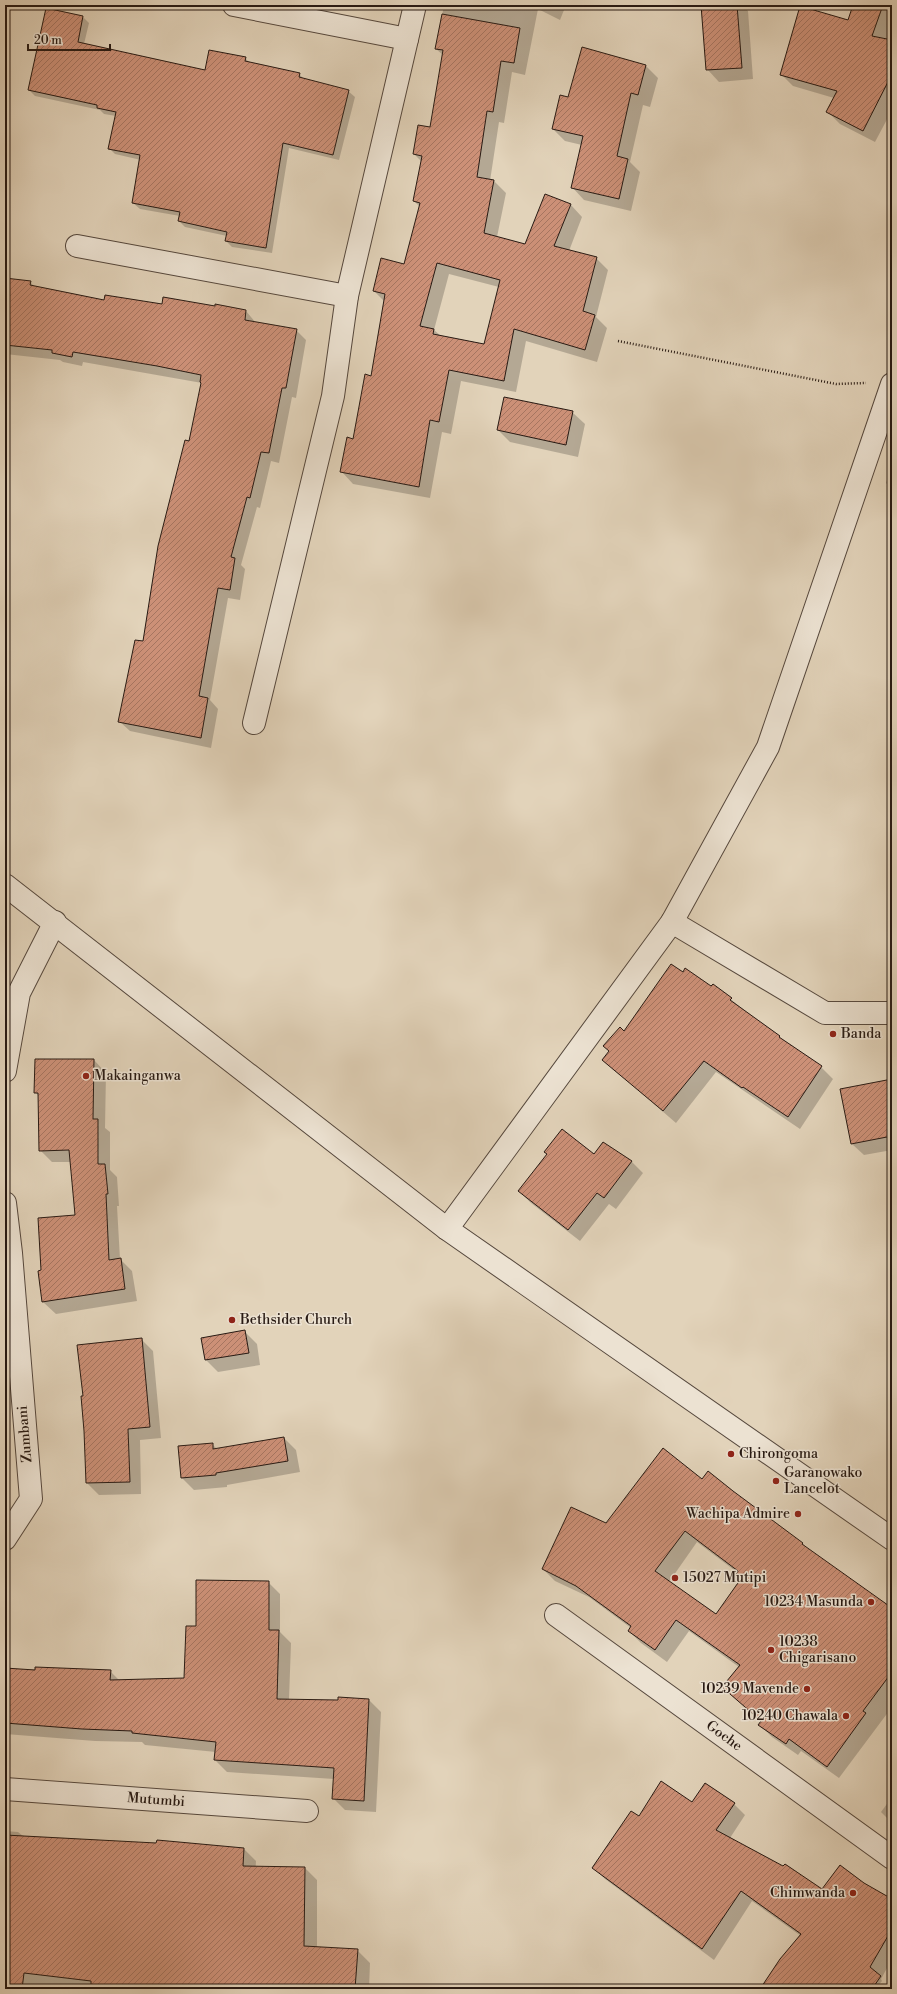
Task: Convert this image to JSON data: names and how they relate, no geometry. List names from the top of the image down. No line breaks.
{"streets":{"street":["Zumbani","Goche","Mutumbi"]},"places":["Banda","Makainganwa","Bethsider Church","Chirongoma","Garanowako Lancelot","Wachipa Admire","15027 Mutipi","10234 Masunda","10238 Chigarisano","10239 Mavende","10240 Chawala","Chimwanda"],"scale_bar":"20 m"}
